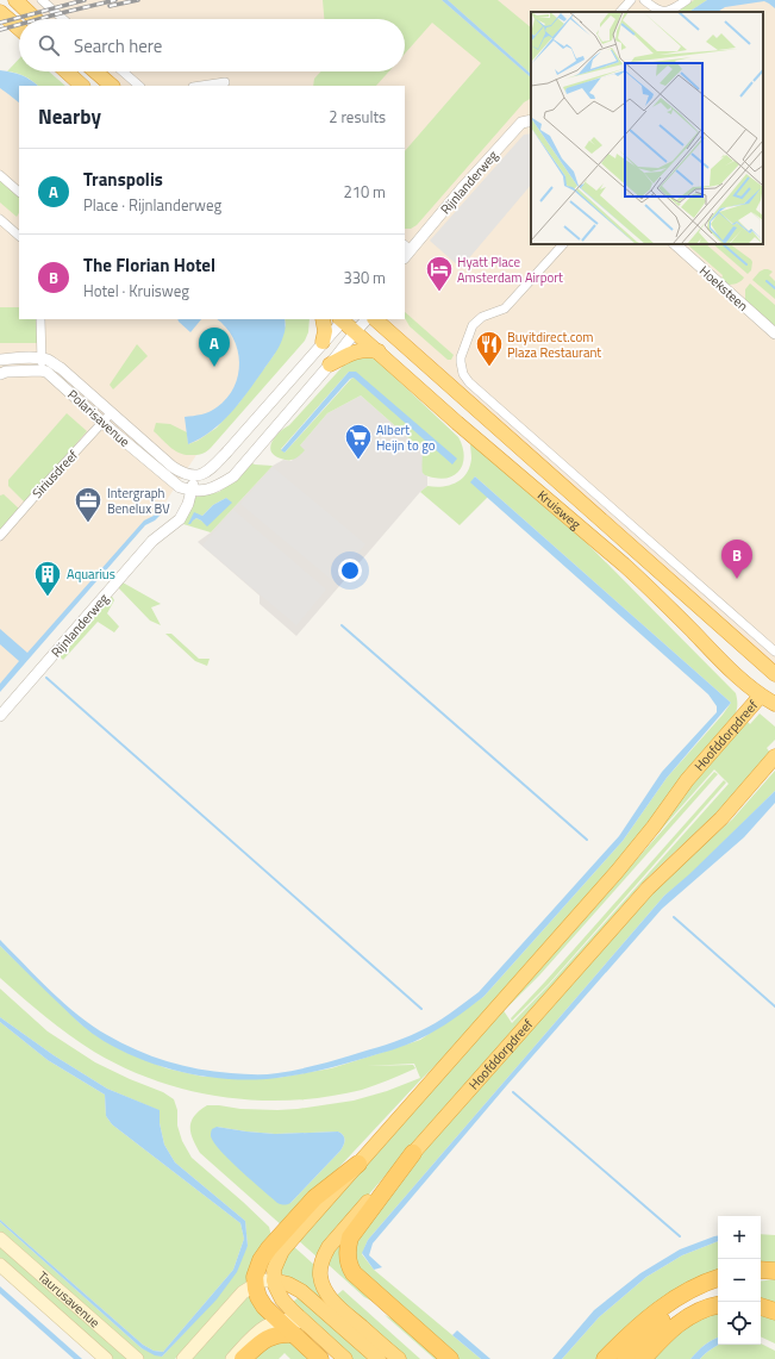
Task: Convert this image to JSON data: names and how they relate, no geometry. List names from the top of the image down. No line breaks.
{"streets":{"highway":["Kruisweg","Hoofddorpdreef"],"main road":["Taurusavenue"],"street":["Rijnlanderweg","Hoeksteen","Polarisavenue","Siriusdreef"]},"crossings":[["Rijnlanderweg","Polarisavenue"],["Polarisavenue","Siriusdreef"],["Kruisweg","Hoofddorpdreef"]],"places":{"hotel":["Hyatt Place Amsterdam Airport"],"restaurant":["Buyitdirect.com Plaza Restaurant"],"supermarket":["Albert Heijn to go"],"office":["Intergraph Benelux BV"],"building":["Aquarius"]},"page":{"search":"Search here","heading":["Nearby","2 results"],"list":[{"mark":"A","name":"Transpolis","note":"Place · Rijnlanderweg","value":"210 m"},{"mark":"B","name":"The Florian Hotel","note":"Hotel · Kruisweg","value":"330 m"}],"pins":["A","B"],"map_buttons":["+","−"]}}
